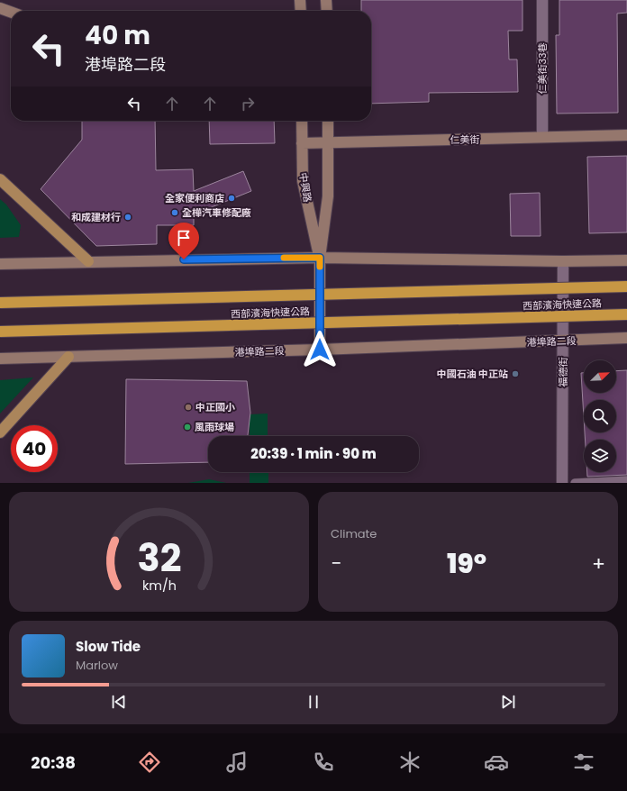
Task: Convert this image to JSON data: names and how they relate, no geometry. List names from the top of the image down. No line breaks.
{"streets":{"highway":["西部濱海快速公路"],"street":["仁美街33巷","仁美街","中興路","港埠路二段","福德街"]},"crossings":[["仁美街33巷","仁美街"],["仁美街","中興路"],["中興路","港埠路二段"],["港埠路二段","福德街"]],"places":["全家便利商店","全樺汽車修配廠","和成建材行","中國石油 中正站","中正國小","風雨球場"],"north":"top right","page":{"turn":["40 m","港埠路二段"],"limit":"40","trip":"20:39 · 1 min · 90 m","tile":"Climate","heat":["−","19°","+"],"song":["Slow Tide","Marlow"],"tabs":"20:38","gauge":["32","km/h"]}}
